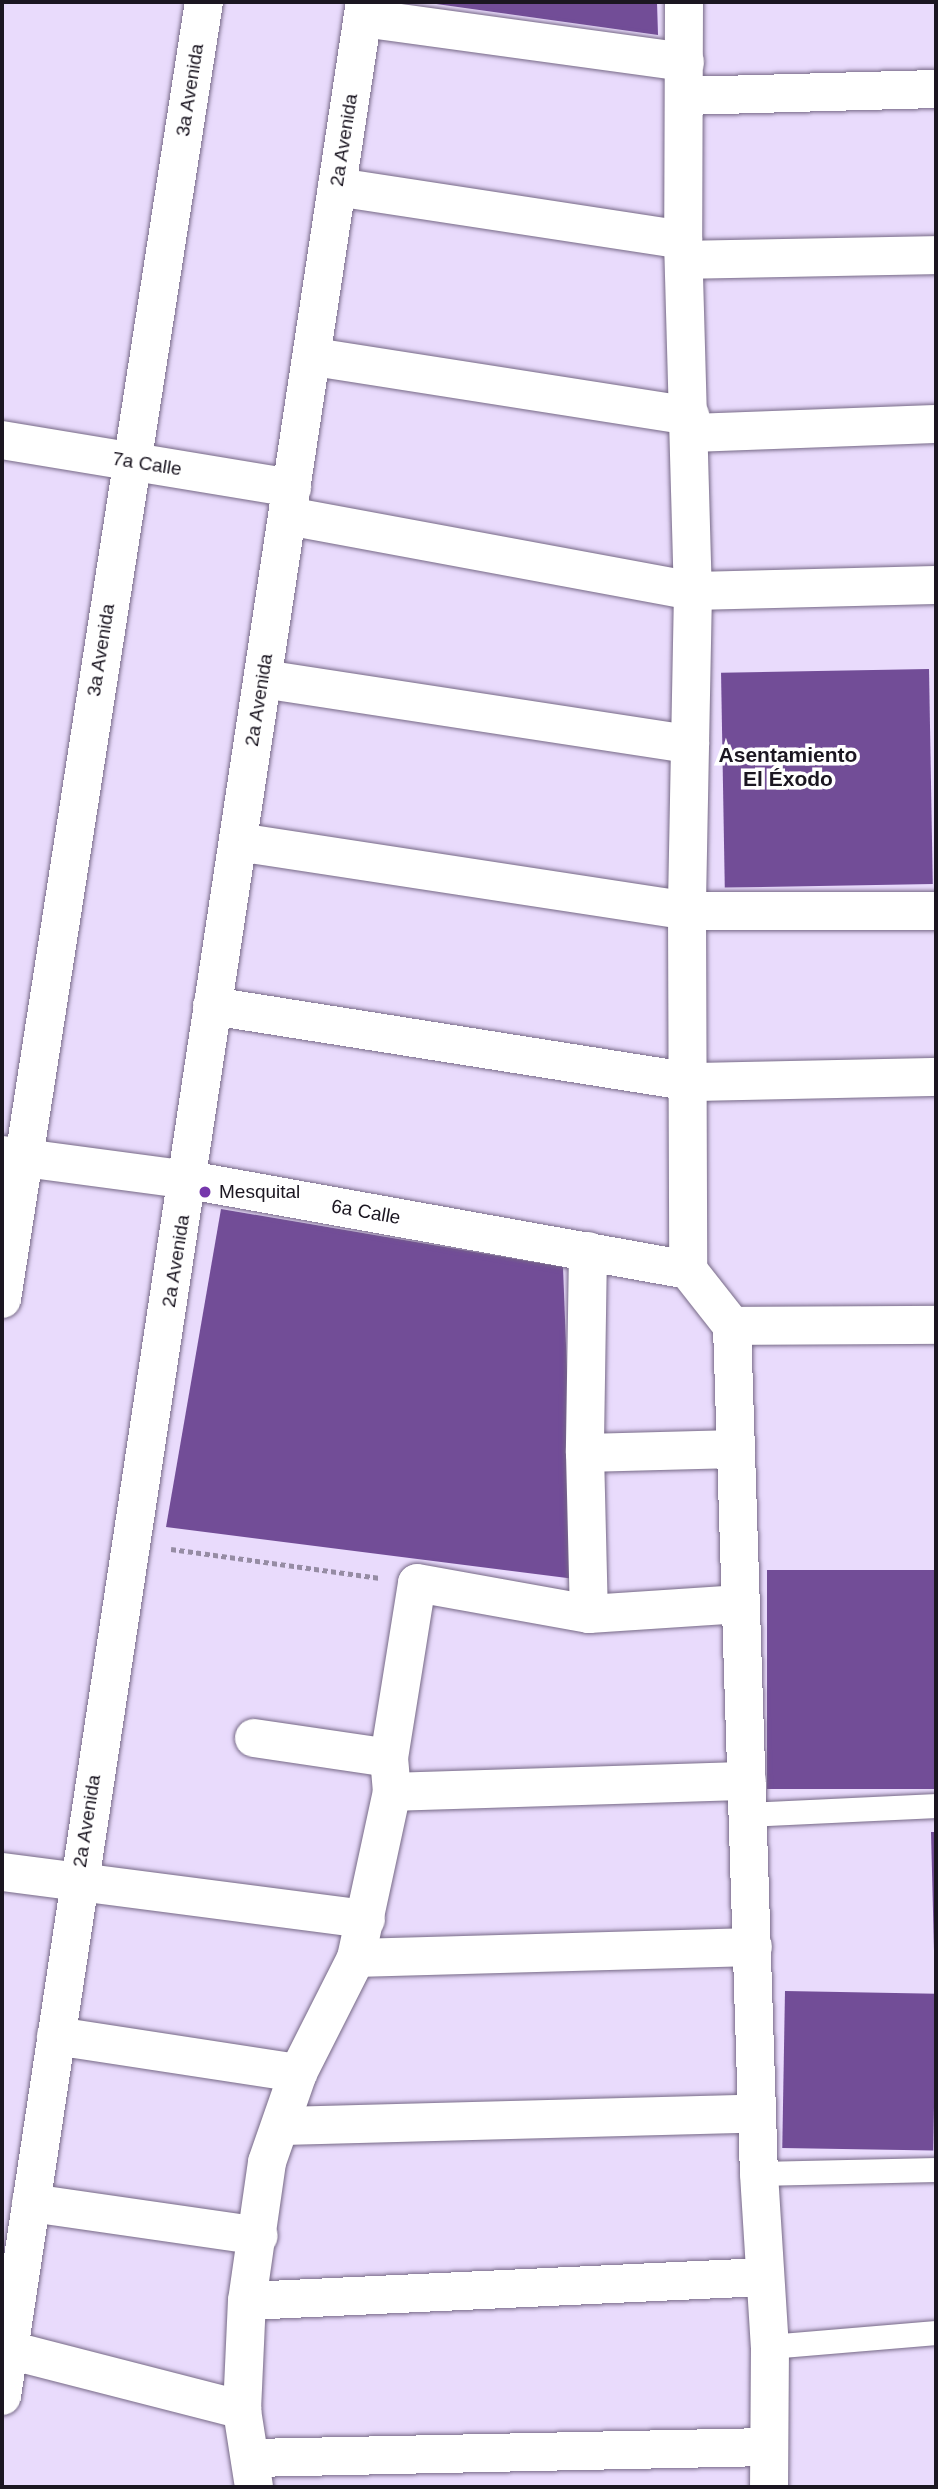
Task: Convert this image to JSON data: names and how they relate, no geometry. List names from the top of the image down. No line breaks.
{"streets":{"street":["3a Avenida","2a Avenida","7a Calle","6a Calle"]},"crossings":[["3a Avenida","7a Calle"],["3a Avenida","6a Calle"],["2a Avenida","7a Calle"],["2a Avenida","6a Calle"]],"districts":["Asentamiento El Éxodo"],"places":["Mesquital"]}
